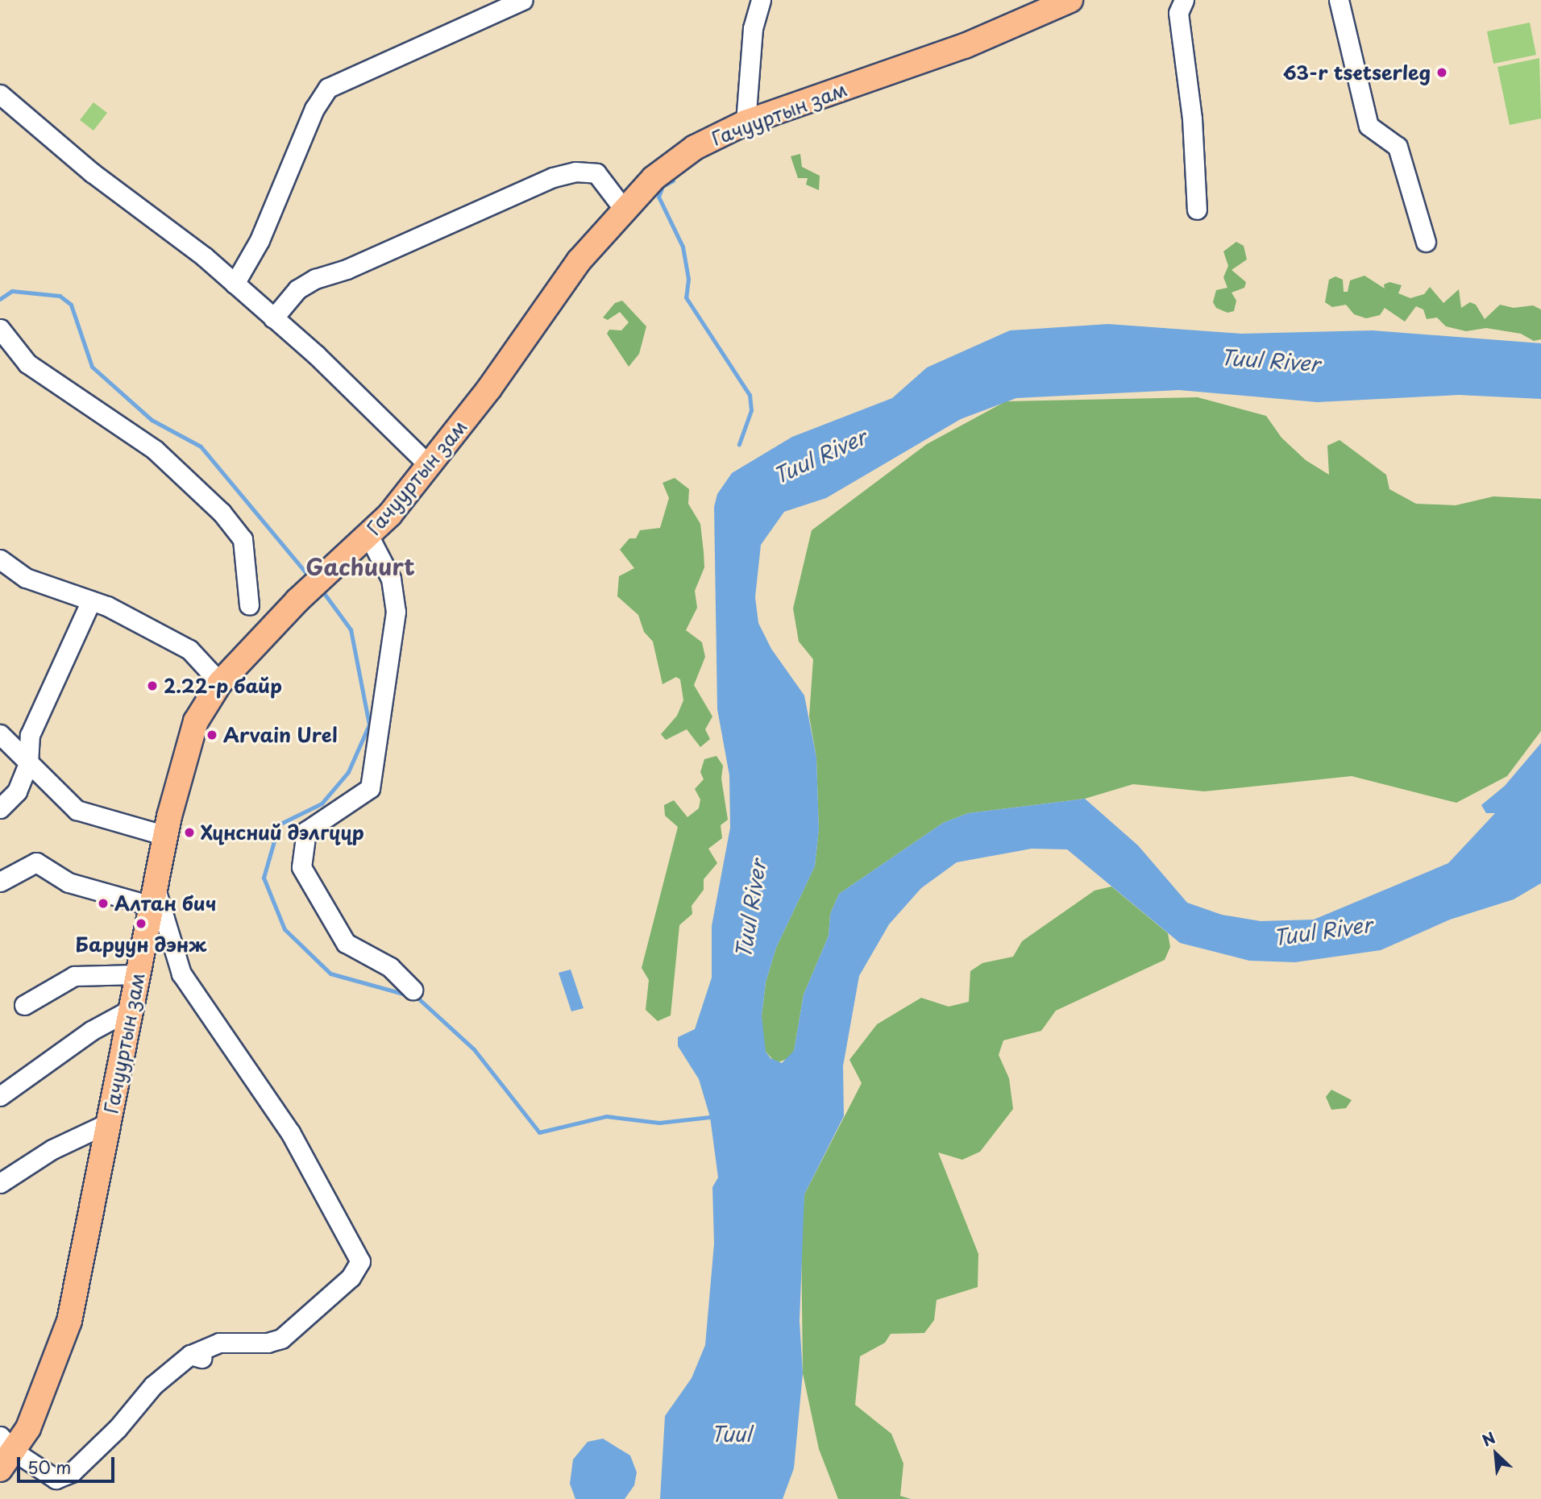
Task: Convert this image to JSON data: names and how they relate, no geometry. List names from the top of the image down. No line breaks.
{"streets":{"main road":["Гачууртын зам"]},"districts":["Gachuurt"],"water":["Tuul River","Tuul"],"places":["63-r tsetserleg","2.22-р байр","Arvain Urel","Хүнсний дэлгүүр","Алтан бич","Баруун дэнж"],"scale_bar":"50 m","north":"top left"}
